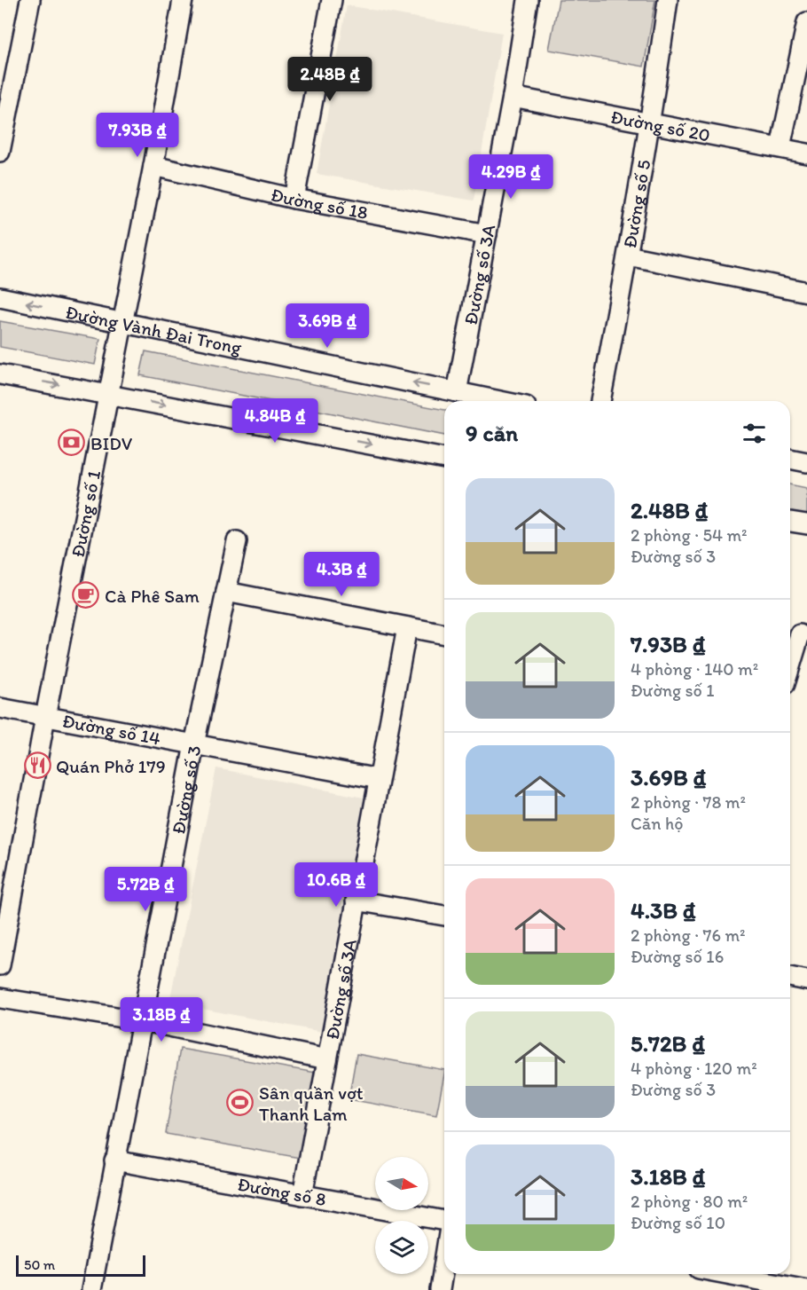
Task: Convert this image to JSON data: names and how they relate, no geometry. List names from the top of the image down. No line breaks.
{"streets":{"street":["Đường số 20","Đường số 18","Đường số 5","Đường số 3A","Đường Vành Đai Trong","Đường số 1","Đường số 14","Đường số 3","Đường số 8"]},"crossings":[["Đường số 20","Đường số 5"],["Đường số 20","Đường số 3A"],["Đường số 18","Đường số 3A"],["Đường số 18","Đường số 1"],["Đường số 3A","Đường Vành Đai Trong"],["Đường số 3A","Đường số 14"],["Đường số 3A","Đường số 8"],["Đường Vành Đai Trong","Đường số 1"],["Đường số 1","Đường số 14"],["Đường số 14","Đường số 3"],["Đường số 3","Đường số 8"]],"places":{"bank":["BIDV"],"cafe":["Cà Phê Sam"],"restaurant":["Quán Phở 179"],"sports":["Sân quần vợt Thanh Lam"]},"scale_bar":"50 m","north":"right","page":{"price":["2.48B ₫","7.93B ₫","4.29B ₫","3.69B ₫","4.84B ₫","4.3B ₫","10.6B ₫","5.72B ₫","3.18B ₫"],"heading":"9 căn","list":[{"name":"2.48B ₫","note":"2 phòng · 54 m² · Đường số 3"},{"name":"7.93B ₫","note":"4 phòng · 140 m² · Đường số 1"},{"name":"3.69B ₫","note":"2 phòng · 78 m² · Căn hộ"},{"name":"4.3B ₫","note":"2 phòng · 76 m² · Đường số 16"},{"name":"5.72B ₫","note":"4 phòng · 120 m² · Đường số 3"},{"name":"3.18B ₫","note":"2 phòng · 80 m² · Đường số 10"}],"scale":"50 m"}}
